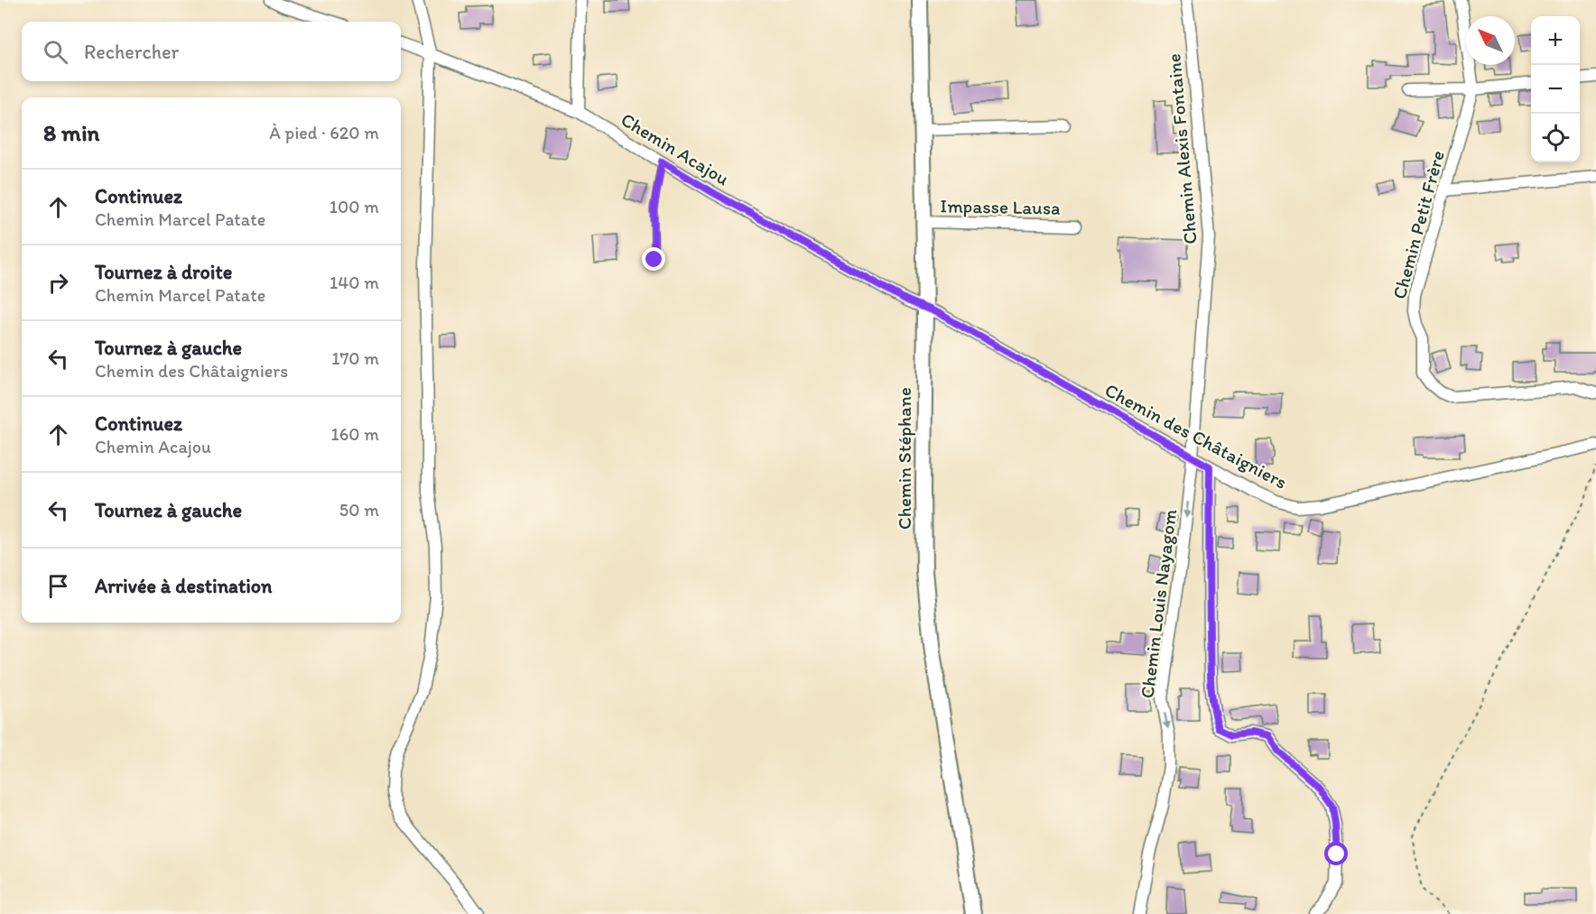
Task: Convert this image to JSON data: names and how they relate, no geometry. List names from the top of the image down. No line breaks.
{"streets":{"main road":["Chemin Stéphane"],"street":["Chemin Acajou","Chemin Alexis Fontaine","Impasse Lausa","Chemin Petit Frère","Chemin des Châtaigniers","Chemin Louis Nayagom"]},"crossings":[["Chemin Acajou","Chemin des Châtaigniers"],["Chemin Acajou","Chemin Stéphane"],["Chemin Alexis Fontaine","Chemin des Châtaigniers"],["Chemin Alexis Fontaine","Chemin Louis Nayagom"],["Impasse Lausa","Chemin Stéphane"],["Chemin des Châtaigniers","Chemin Stéphane"],["Chemin des Châtaigniers","Chemin Louis Nayagom"]],"one_way":["Chemin Louis Nayagom"],"north":"top left","page":{"map_buttons":["+","−"],"search":"Rechercher","heading":["8 min","À pied · 620 m"],"list":[["Continuez","Chemin Marcel Patate","100 m"],["Tournez à droite","Chemin Marcel Patate","140 m"],["Tournez à gauche","Chemin des Châtaigniers","170 m"],["Continuez","Chemin Acajou","160 m"],["Tournez à gauche","50 m"],"Arrivée à destination"]}}
